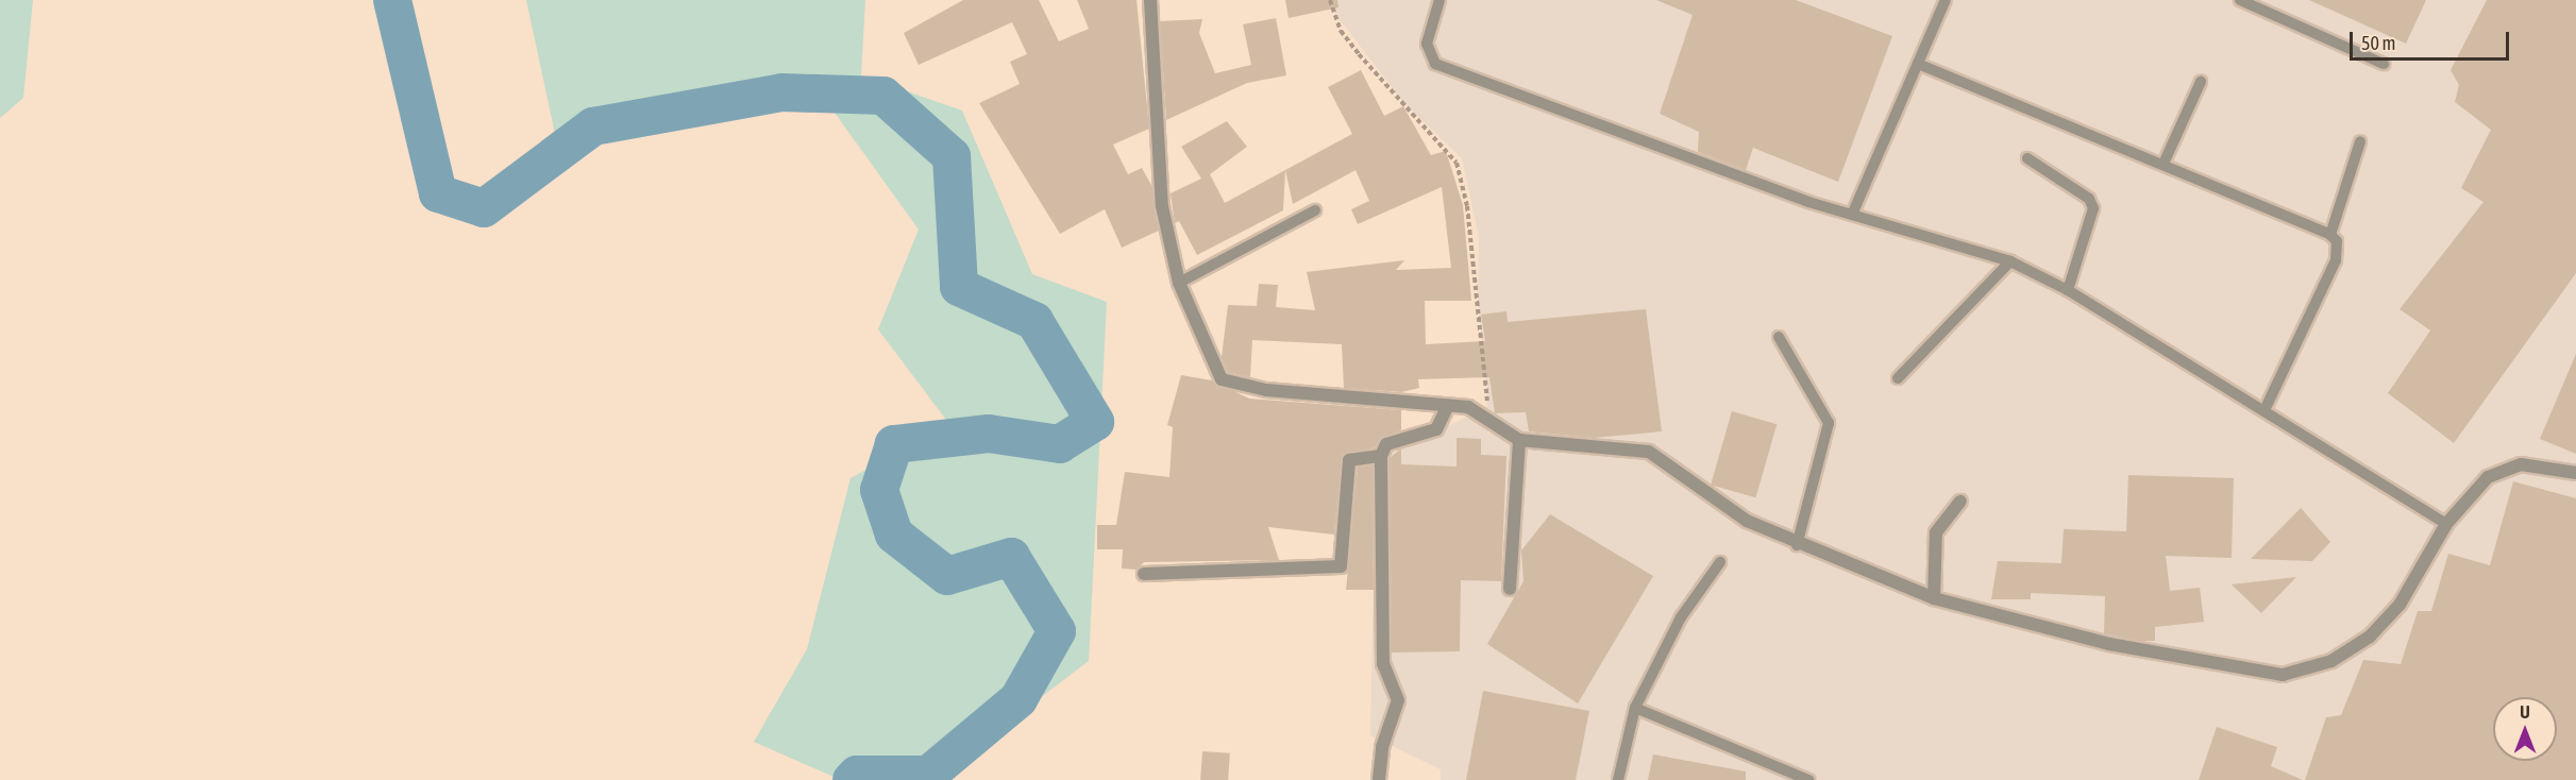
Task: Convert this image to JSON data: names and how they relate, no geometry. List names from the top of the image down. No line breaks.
{"scale_bar":"50 m","north":"top"}
